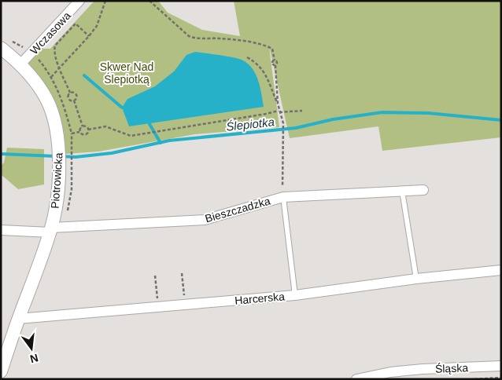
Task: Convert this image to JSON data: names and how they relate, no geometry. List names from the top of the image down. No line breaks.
{"streets":{"street":["Wczasowa","Piotrowicka","Bieszczadzka","Harcerska","Śląska"]},"crossings":[["Wczasowa","Piotrowicka"],["Piotrowicka","Bieszczadzka"],["Piotrowicka","Harcerska"]],"water":["Ślepiotka"],"parks":["Skwer Nad Ślepiotką"],"north":"bottom"}
